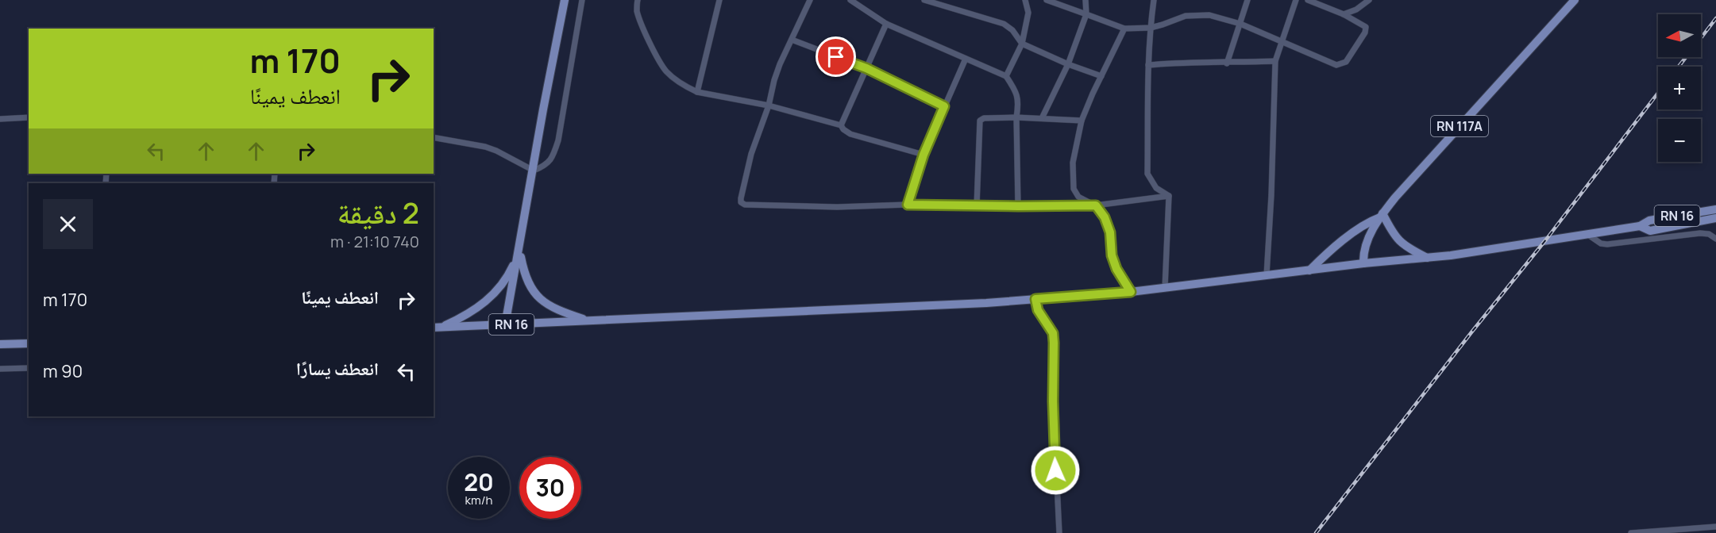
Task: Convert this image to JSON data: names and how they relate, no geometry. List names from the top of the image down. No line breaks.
{"streets":{"main road":["RN 117A","RN 16"]},"crossings":[["RN 117A","RN 16"]],"north":"left","page":{"map_buttons":["+","−"],"turn":["170 m","انعطف يمينًا"],"heading":["2 دقيقة","740 m · 21:10"],"list":[{"name":"انعطف يمينًا","value":"170 m"},{"name":"انعطف يسارًا","value":"90 m"}],"speed":"20 km/h","limit":"30"}}
